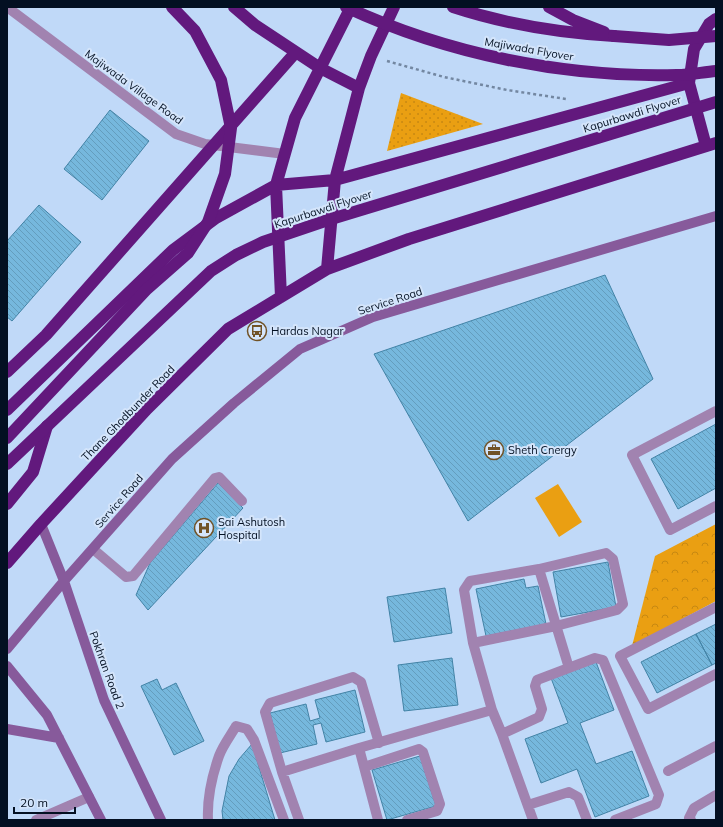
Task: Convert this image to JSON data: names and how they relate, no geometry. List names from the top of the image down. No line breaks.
{"streets":{"highway":["Majiwada Flyover","Kapurbawdi Flyover","Thane Ghodbunder Road"],"street":["Majiwada Village Road","Service Road","Pokhran Road 2"]},"crossings":[["Service Road","Pokhran Road 2"],["Thane Ghodbunder Road","Pokhran Road 2"]],"places":{"bus stop":["Hardas Nagar"],"office":["Sheth Cnergy"],"hospital":["Sai Ashutosh Hospital"]},"scale_bar":"20 m"}
